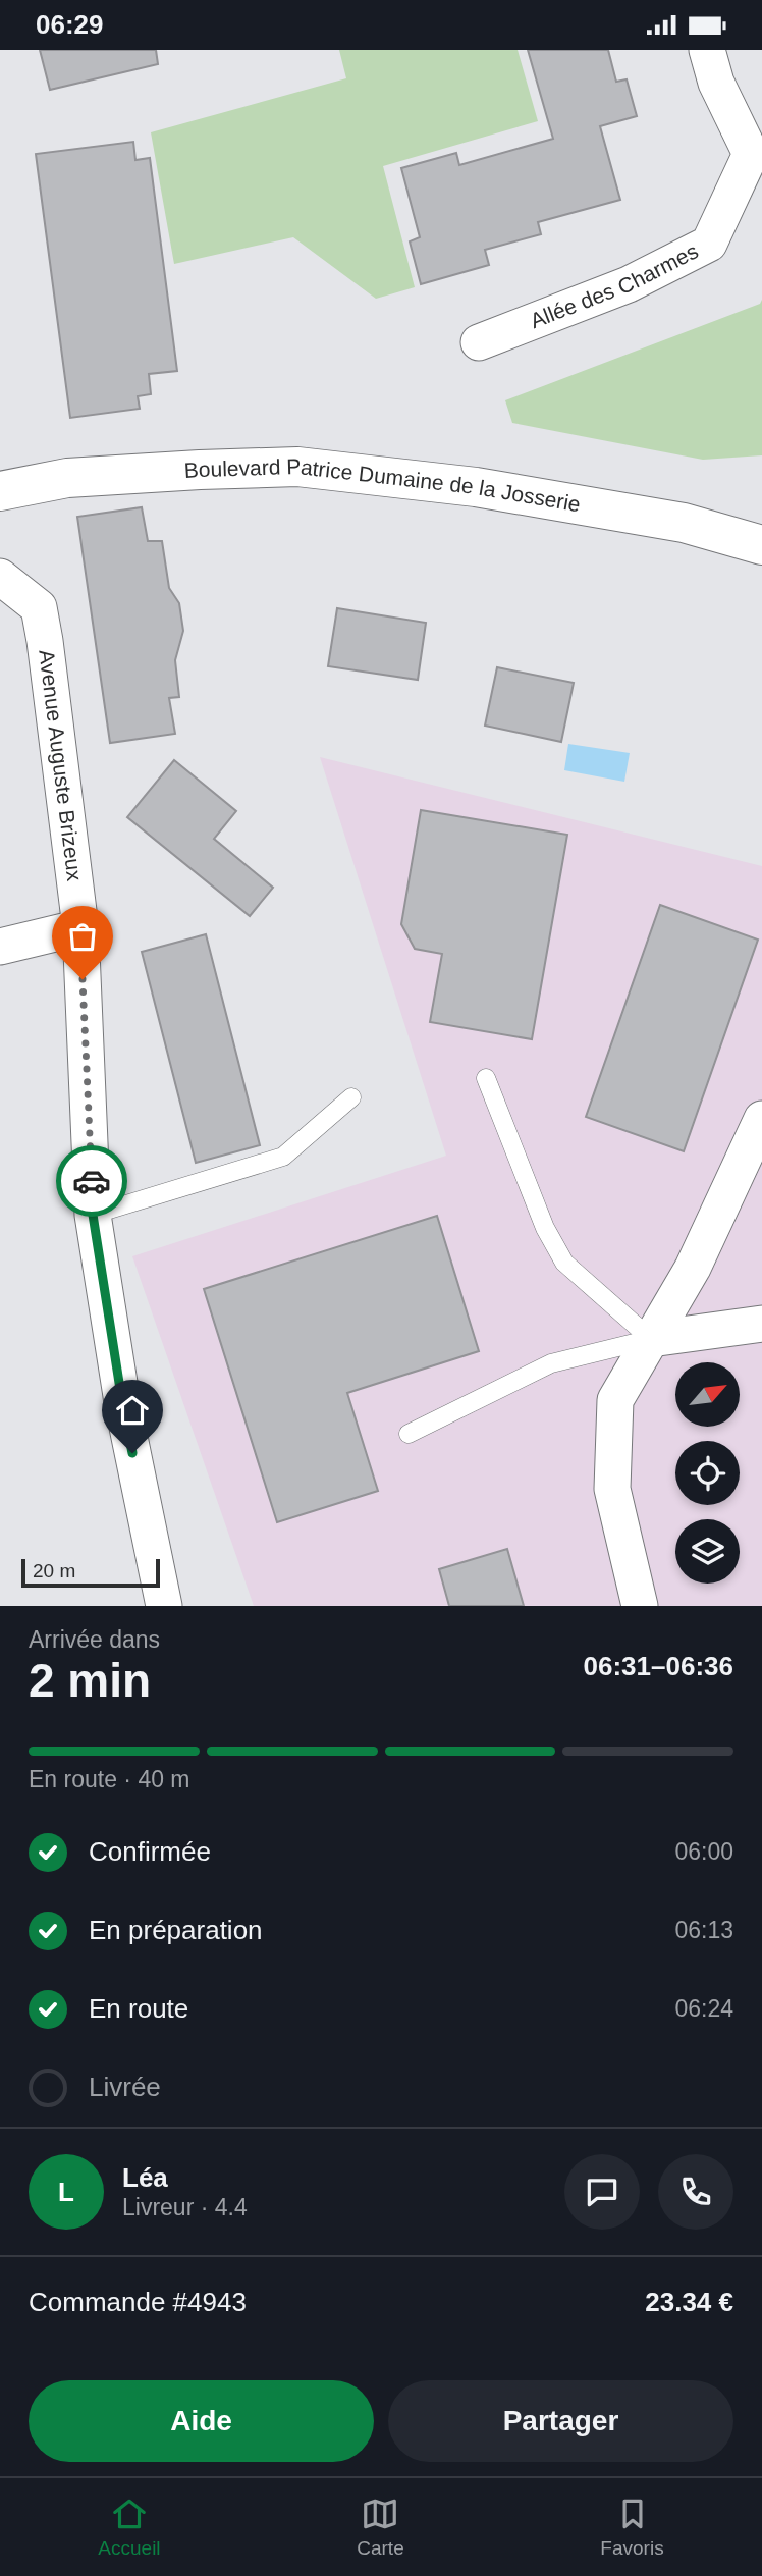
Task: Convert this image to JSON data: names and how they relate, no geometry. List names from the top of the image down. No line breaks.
{"streets":{"street":["Allée des Charmes","Boulevard Patrice Dumaine de la Josserie","Avenue Auguste Brizeux"]},"scale_bar":"20 m","north":"top right","page":{"status":"06:29","scale":"20 m","heading":["2 min","Arrivée dans","06:31–06:36"],"panel":["Léa","Livreur · 4.4","Commande #4943","23.34 €"],"bar":"En route · 40 m","list":[["Confirmée","06:00"],["En préparation","06:13"],["En route","06:24"],"Livrée"],"round":"L","buttons":["Aide","Partager"],"tabs":["Accueil","Carte","Favoris"]}}
